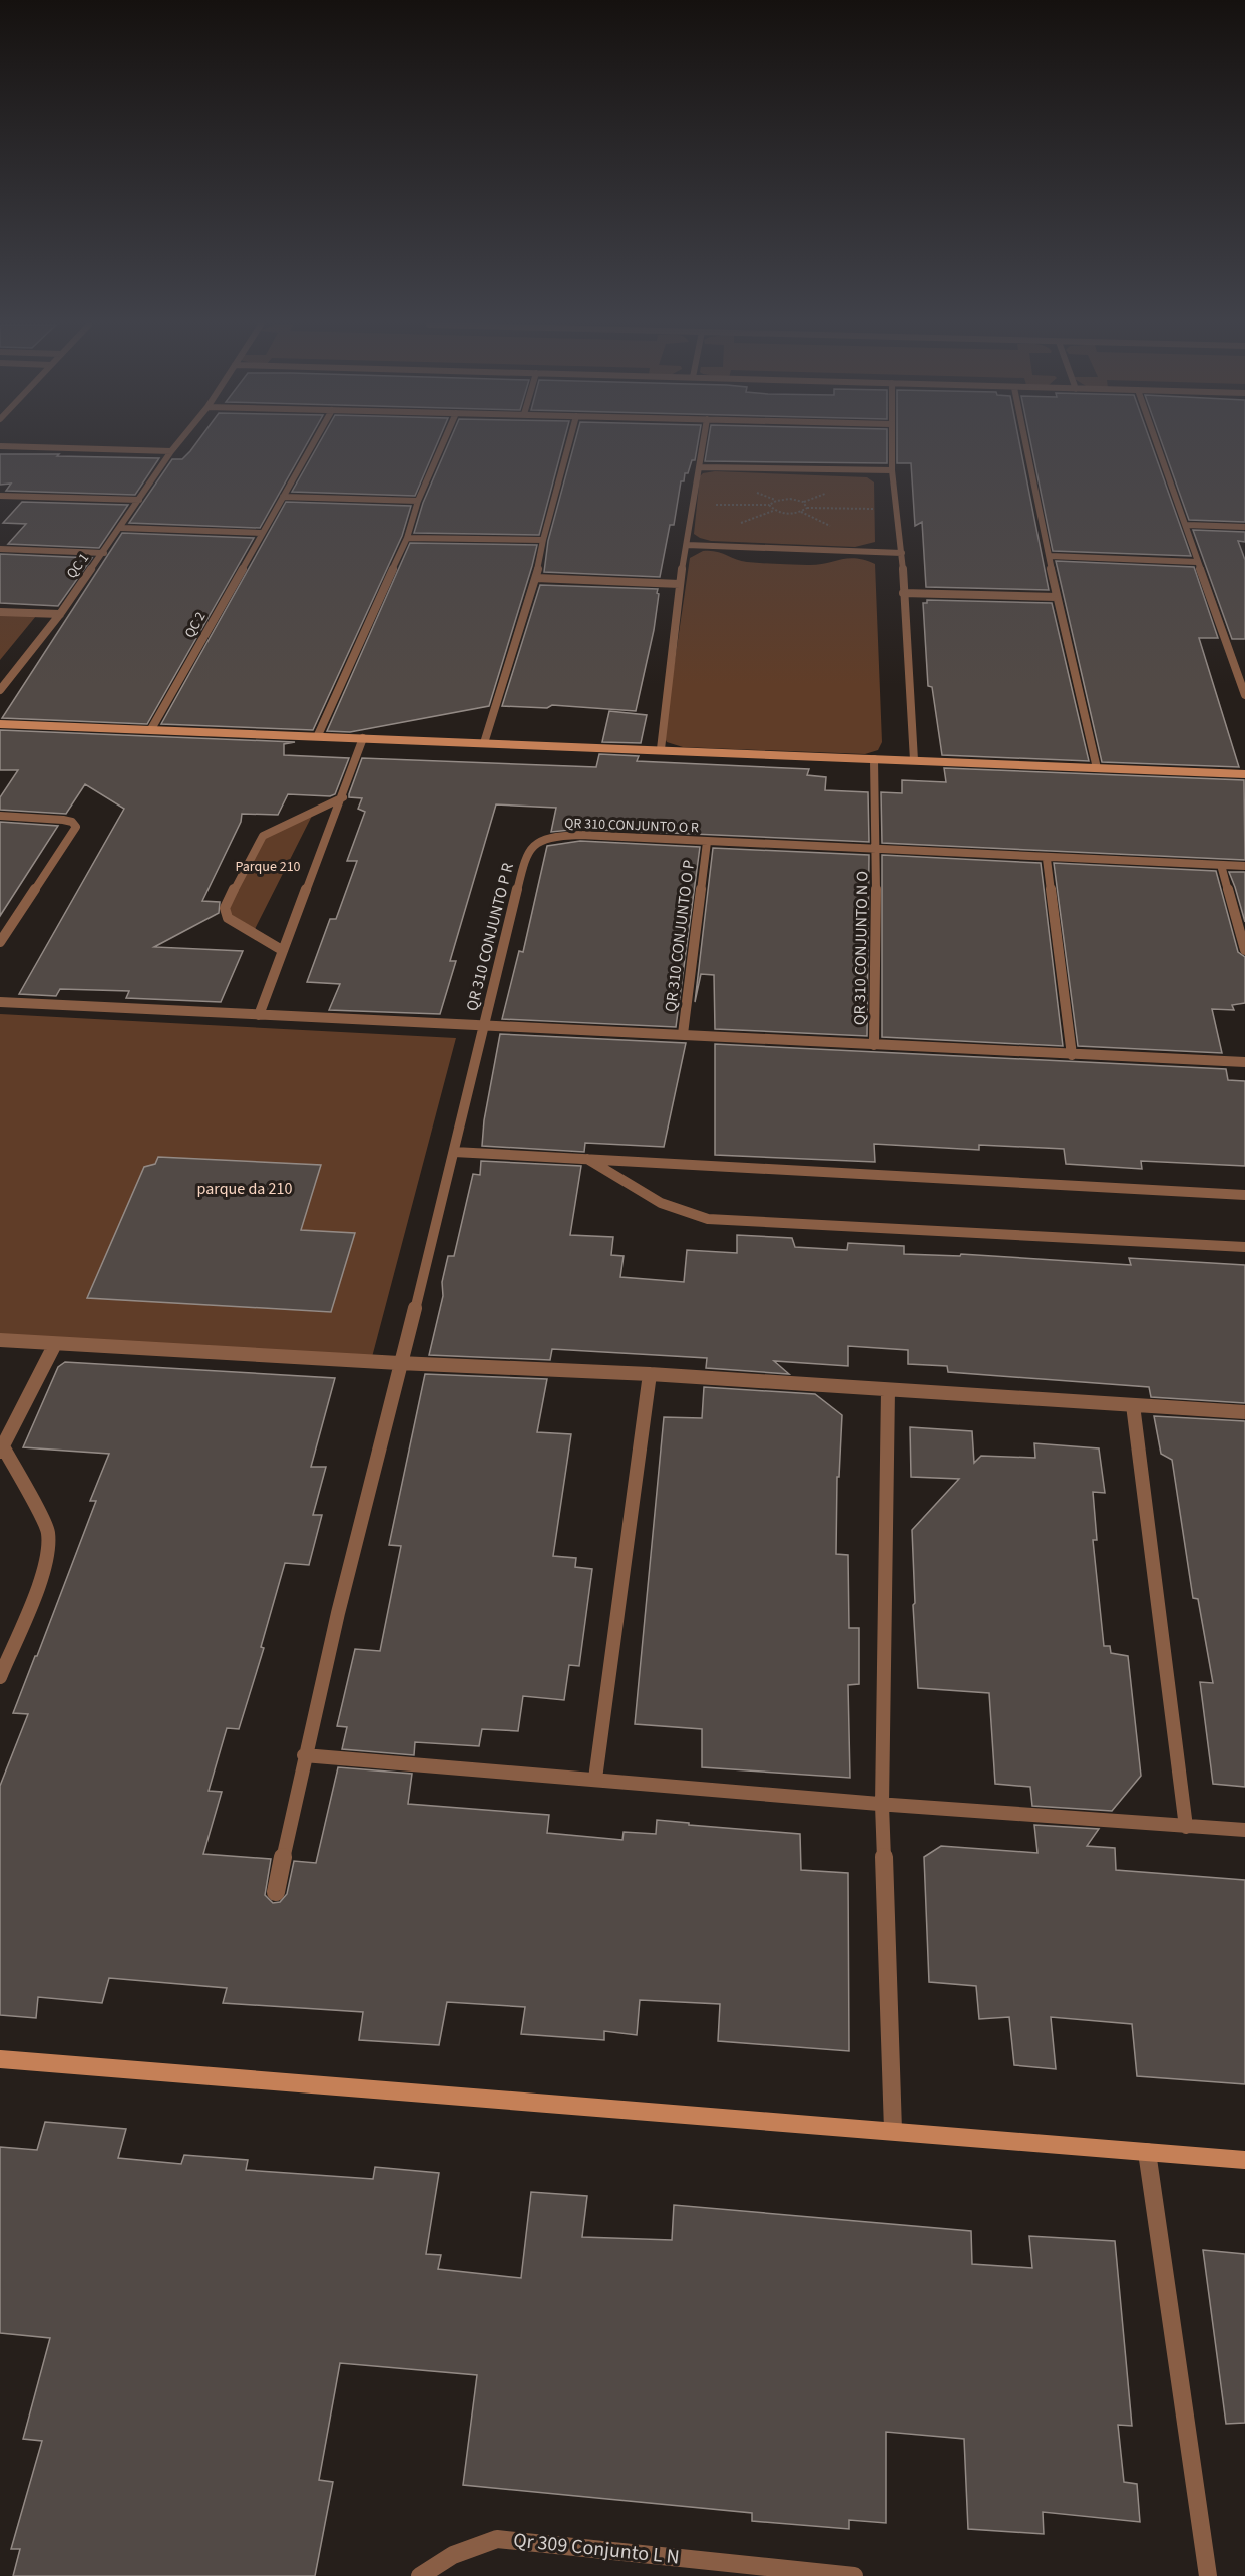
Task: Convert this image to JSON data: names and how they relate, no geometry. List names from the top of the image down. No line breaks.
{"streets":{"street":["QC 1","QC 2","QR 310 CONJUNTO O R","QR 310 CONJUNTO O P","QR 310 CONJUNTO P R","QR 310 CONJUNTO N O","Qr 309 Conjunto L N"]},"crossings":[["QR 310 CONJUNTO O R","QR 310 CONJUNTO O P"],["QR 310 CONJUNTO O R","QR 310 CONJUNTO P R"],["QR 310 CONJUNTO O R","QR 310 CONJUNTO N O"]],"parks":["Parque 210","parque da 210"]}
